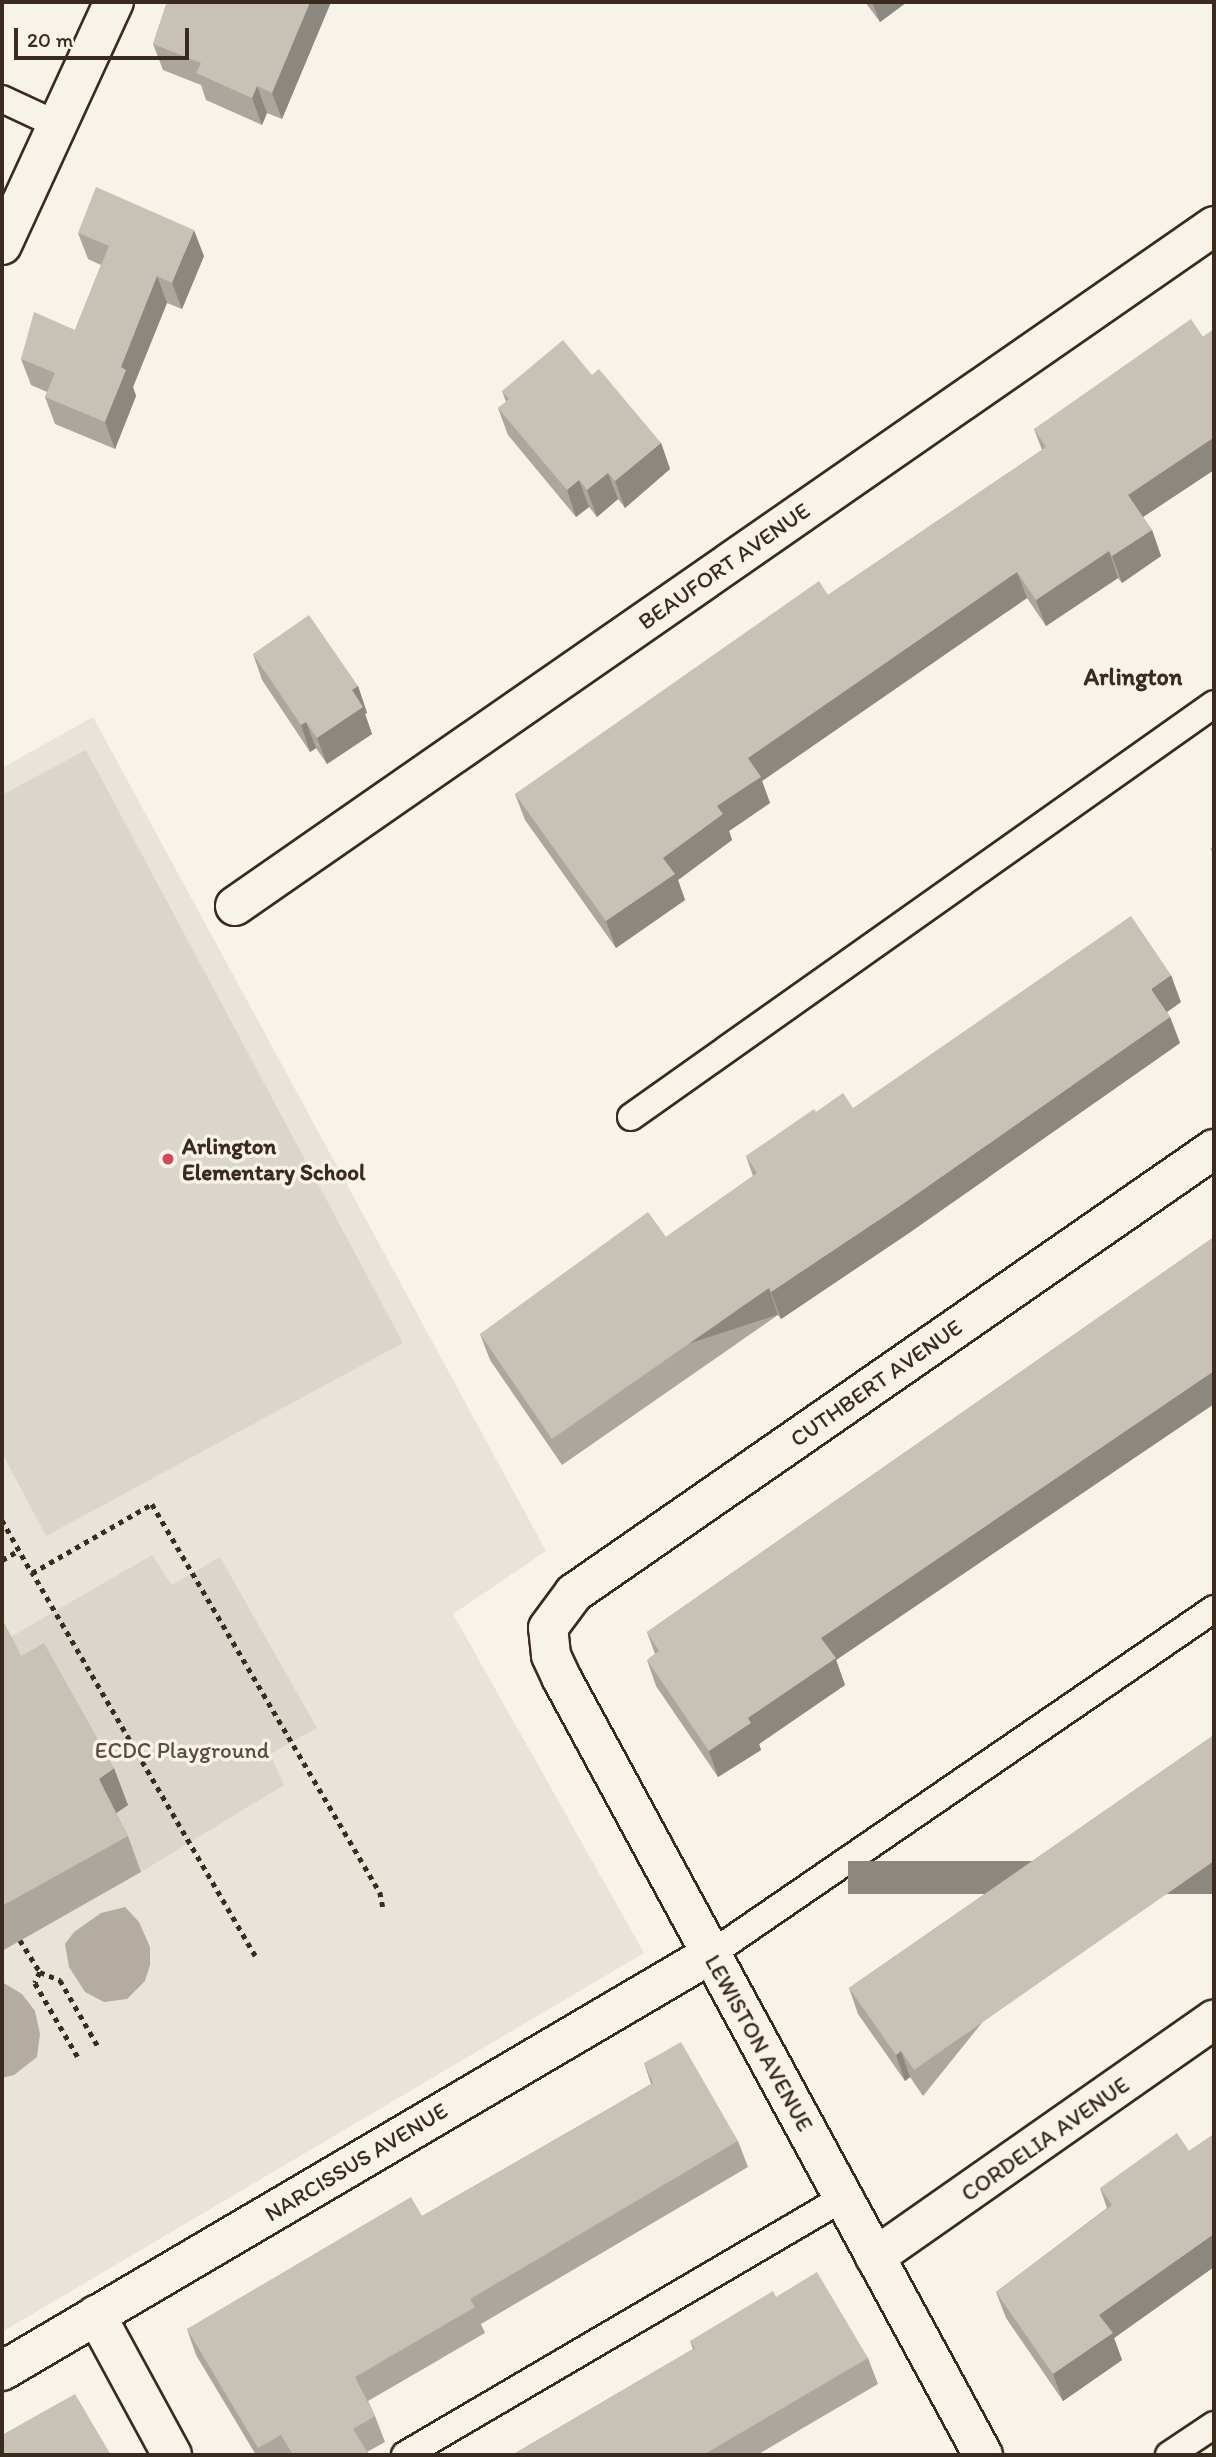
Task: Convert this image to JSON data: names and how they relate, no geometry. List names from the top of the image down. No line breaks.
{"streets":{"street":["BEAUFORT AVENUE","CUTHBERT AVENUE","LEWISTON AVENUE","CORDELIA AVENUE","NARCISSUS AVENUE"]},"crossings":[["CUTHBERT AVENUE","LEWISTON AVENUE"],["LEWISTON AVENUE","CORDELIA AVENUE"],["LEWISTON AVENUE","NARCISSUS AVENUE"]],"districts":["Arlington"],"parks":["ECDC Playground"],"places":["Arlington Elementary School"],"scale_bar":"20 m"}
